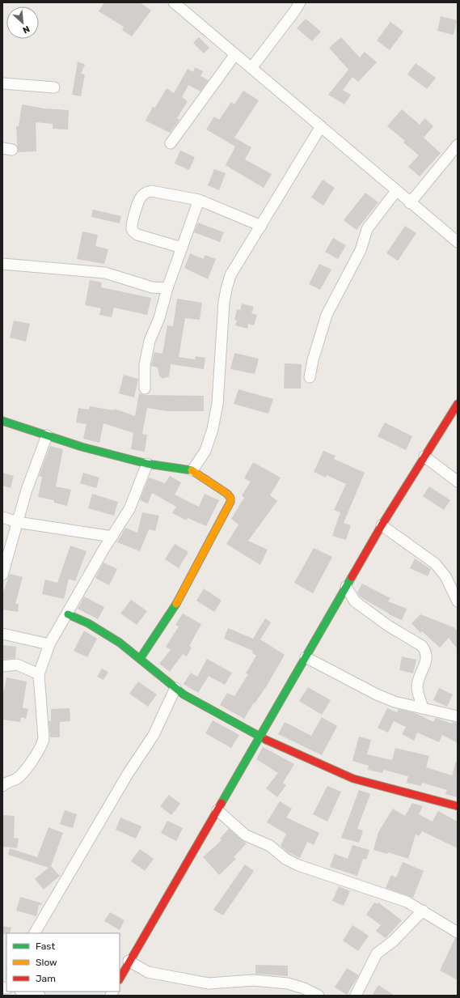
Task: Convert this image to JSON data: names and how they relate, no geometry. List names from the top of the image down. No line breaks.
{"legend":["Fast","Slow","Jam"],"north":"bottom right"}
